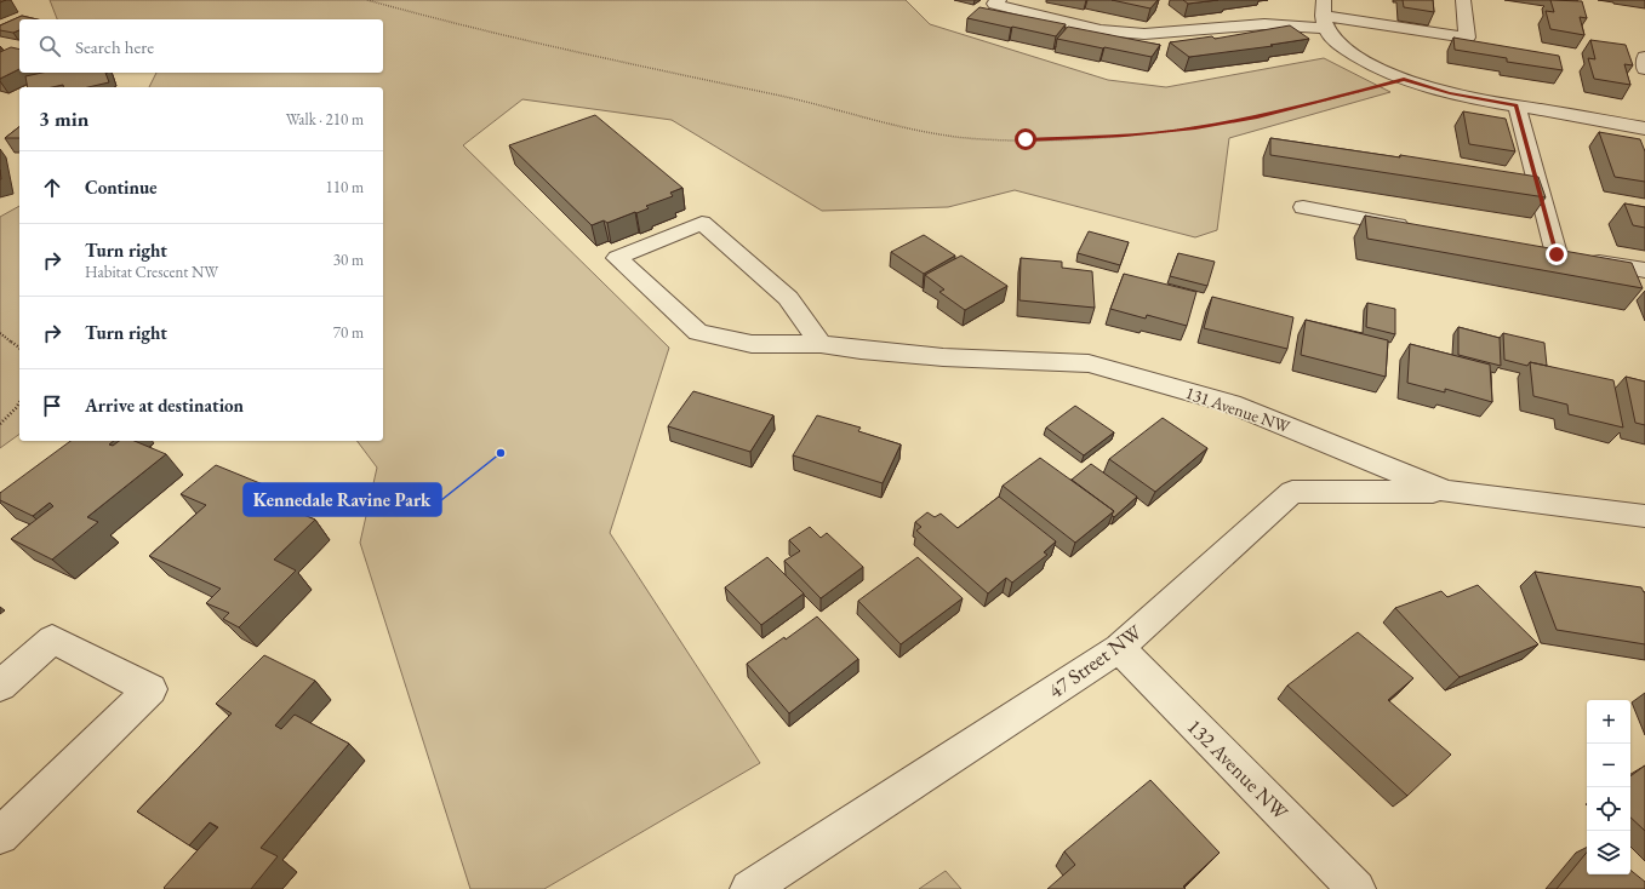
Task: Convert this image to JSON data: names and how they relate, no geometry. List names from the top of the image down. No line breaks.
{"streets":{"street":["131 Avenue NW","47 Street NW","132 Avenue NW"]},"crossings":[["131 Avenue NW","47 Street NW"],["47 Street NW","132 Avenue NW"]],"places":["Kennedale Ravine Park"],"page":{"search":"Search here","heading":["3 min","Walk · 210 m"],"list":[["Continue","110 m"],["Turn right","Habitat Crescent NW","30 m"],["Turn right","70 m"],"Arrive at destination"],"map_buttons":["+","−"]}}
